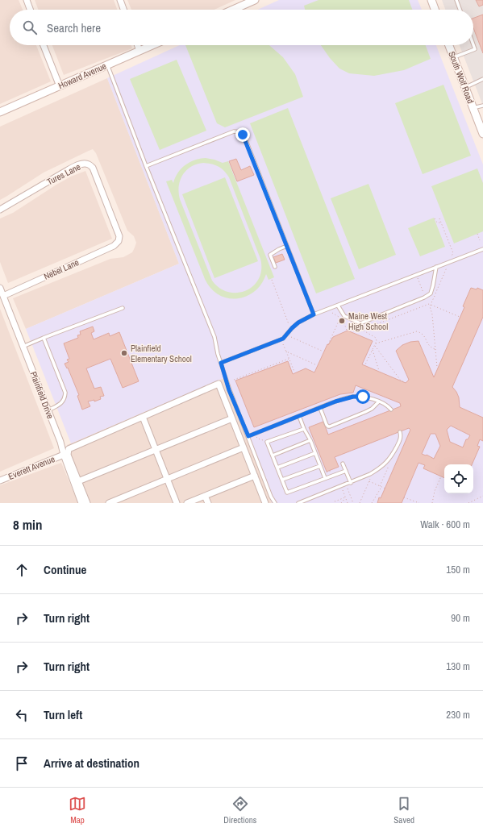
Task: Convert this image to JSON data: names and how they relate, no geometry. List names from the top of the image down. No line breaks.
{"streets":{"street":["Howard Avenue","South Wolf Road","Tures Lane","Nebel Lane","Plainfield Drive","Everett Avenue"]},"crossings":[["Tures Lane","Nebel Lane"],["Nebel Lane","Plainfield Drive"],["Plainfield Drive","Everett Avenue"]],"places":["Maine West High School","Plainfield Elementary School"],"page":{"search":"Search here","heading":["8 min","Walk · 600 m"],"list":[["Continue","150 m"],["Turn right","90 m"],["Turn right","130 m"],["Turn left","230 m"],"Arrive at destination"],"nav":["Map","Directions","Saved"]}}
